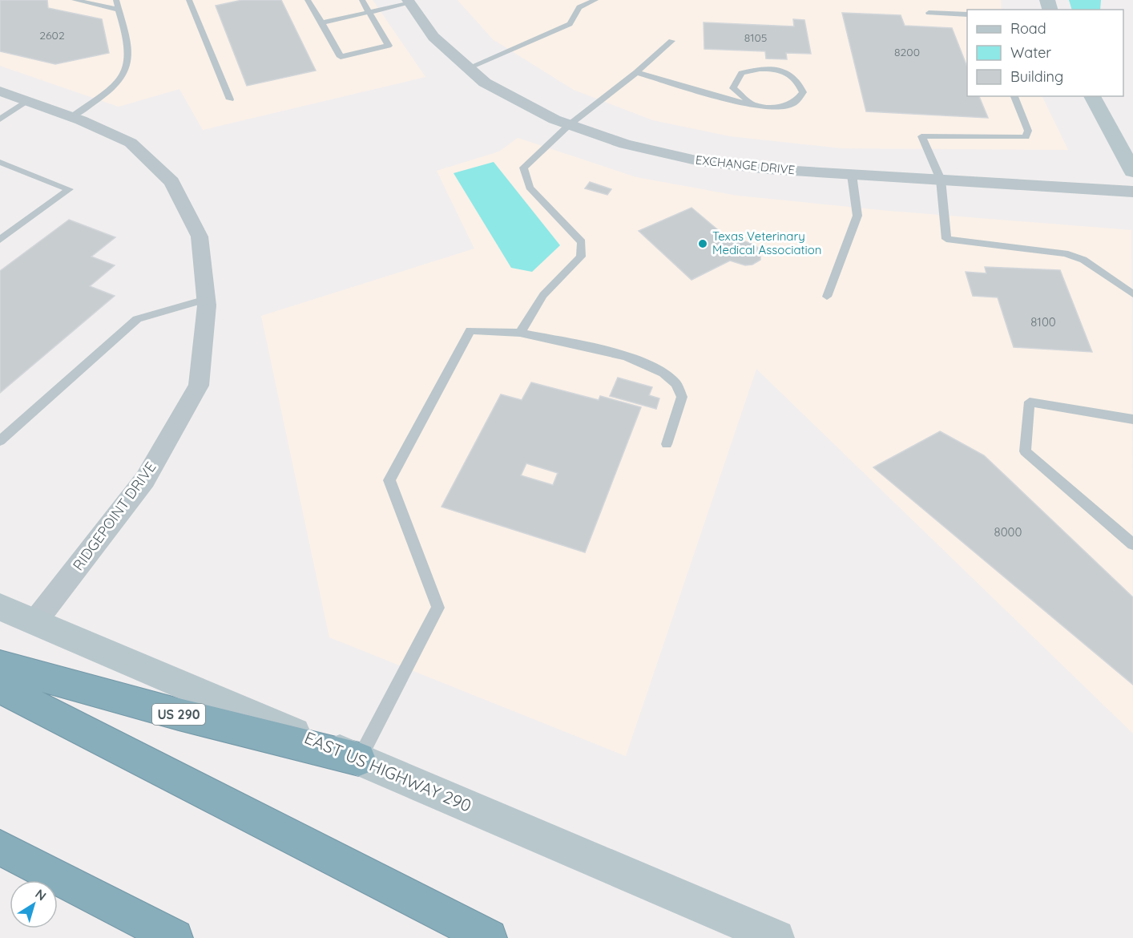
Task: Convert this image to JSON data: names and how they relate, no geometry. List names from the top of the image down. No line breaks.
{"streets":{"highway":["US 290"],"main road":["EAST US HIGHWAY 290"],"street":["EXCHANGE DRIVE","RIDGEPOINT DRIVE"]},"crossings":[["RIDGEPOINT DRIVE","EAST US HIGHWAY 290"],["US 290","EAST US HIGHWAY 290"]],"places":["Texas Veterinary Medical Association"],"house_numbers":["2602","8105","8200","8100","8000"],"legend":["Road","Water","Building"],"north":"top right"}
